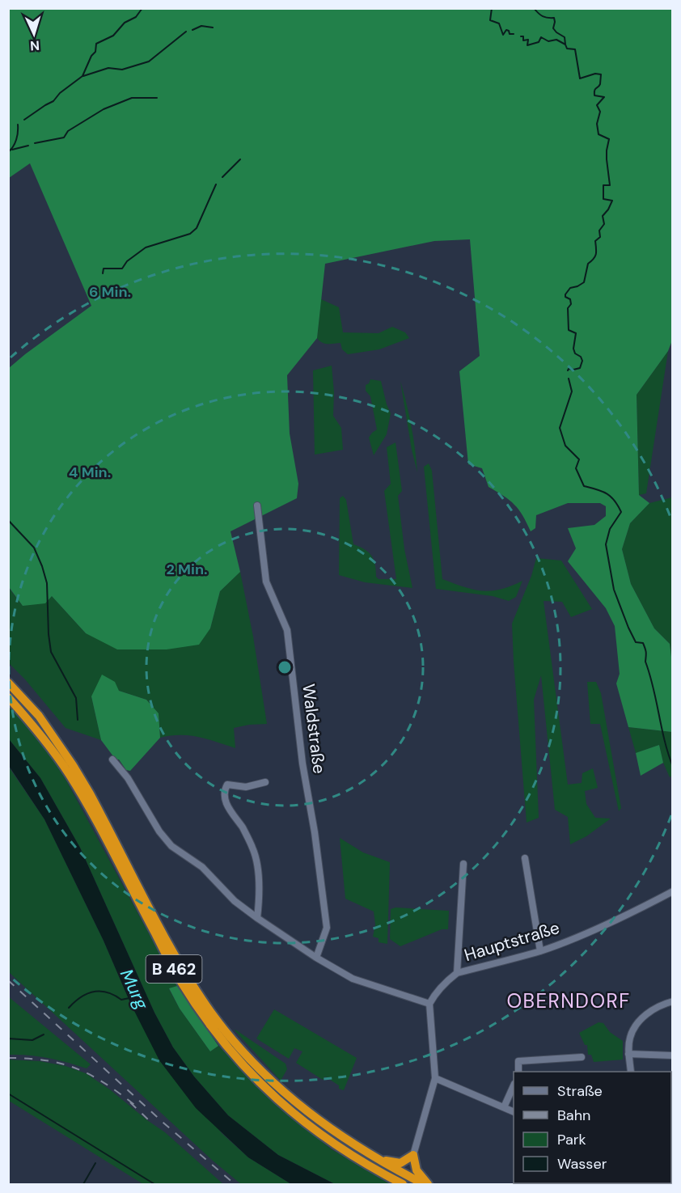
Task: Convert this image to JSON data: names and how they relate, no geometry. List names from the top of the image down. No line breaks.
{"streets":{"highway":["B 462"],"street":["Waldstraße","Hauptstraße"]},"districts":["OBERNDORF"],"water":["Murg"],"legend":["Straße","Bahn","Park","Wasser"],"north":"bottom","rings":["6 Min.","4 Min.","2 Min."]}
